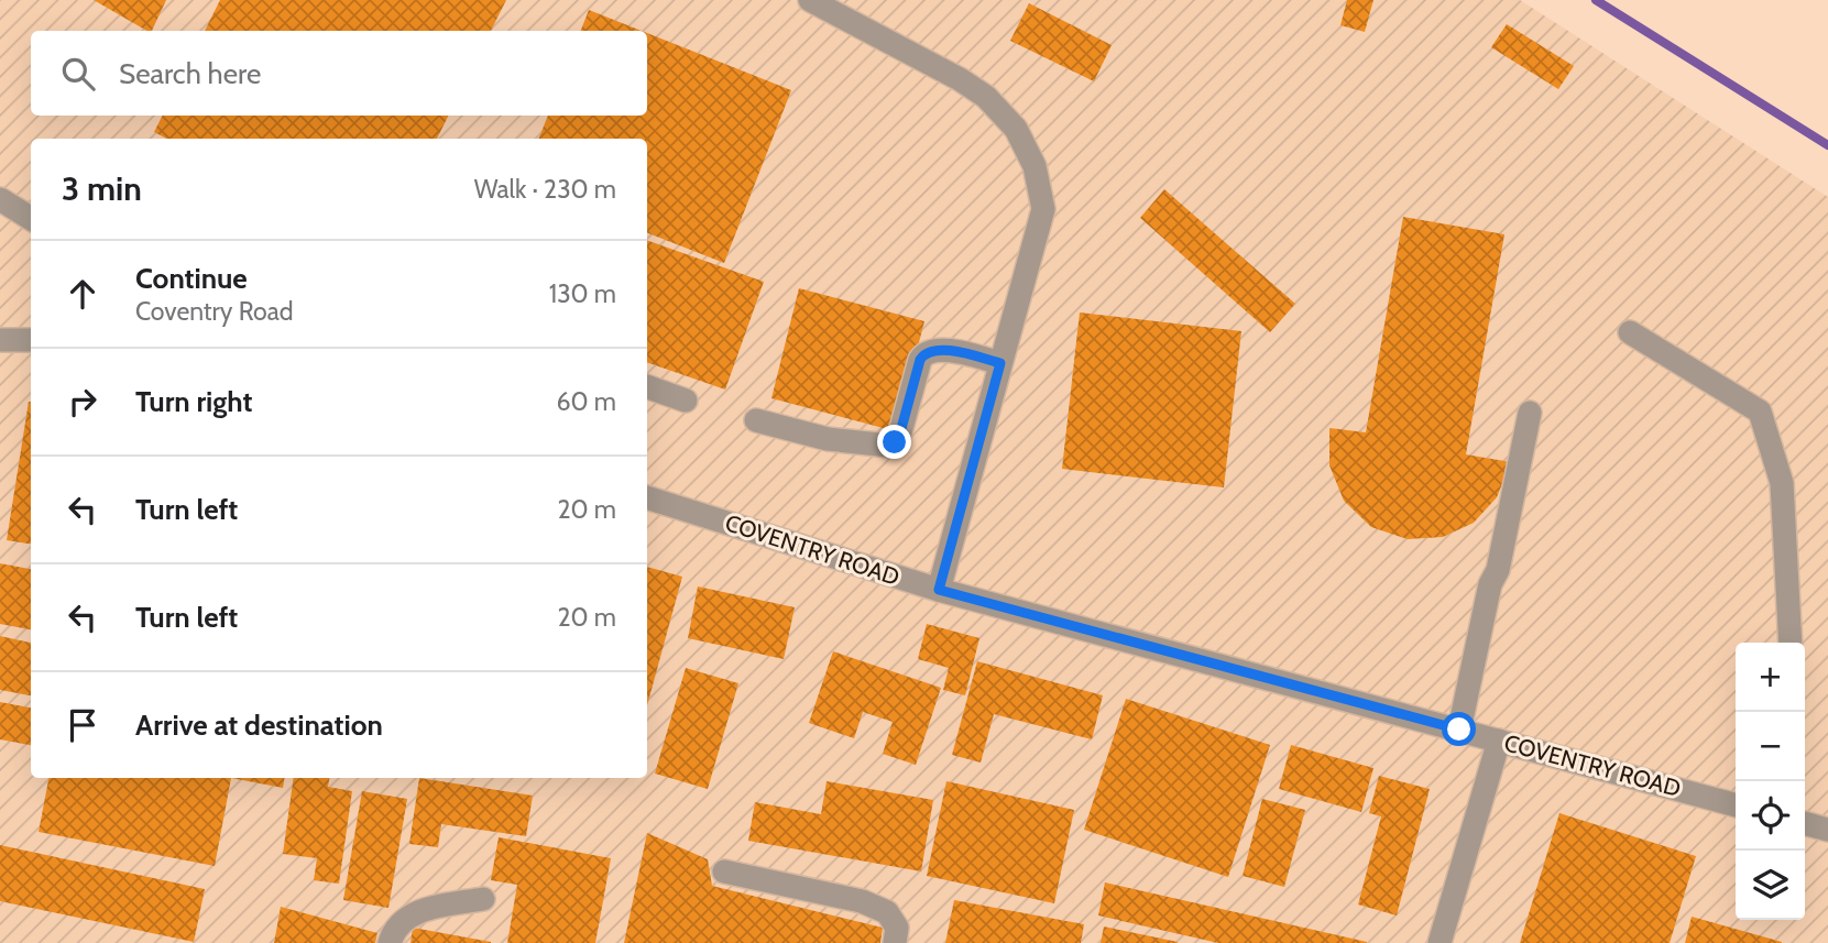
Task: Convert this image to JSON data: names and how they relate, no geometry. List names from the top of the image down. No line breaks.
{"streets":{"street":["COVENTRY ROAD"]},"page":{"search":"Search here","heading":["3 min","Walk · 230 m"],"list":[["Continue","Coventry Road","130 m"],["Turn right","60 m"],["Turn left","20 m"],["Turn left","20 m"],"Arrive at destination"],"map_buttons":["+","−"]}}
